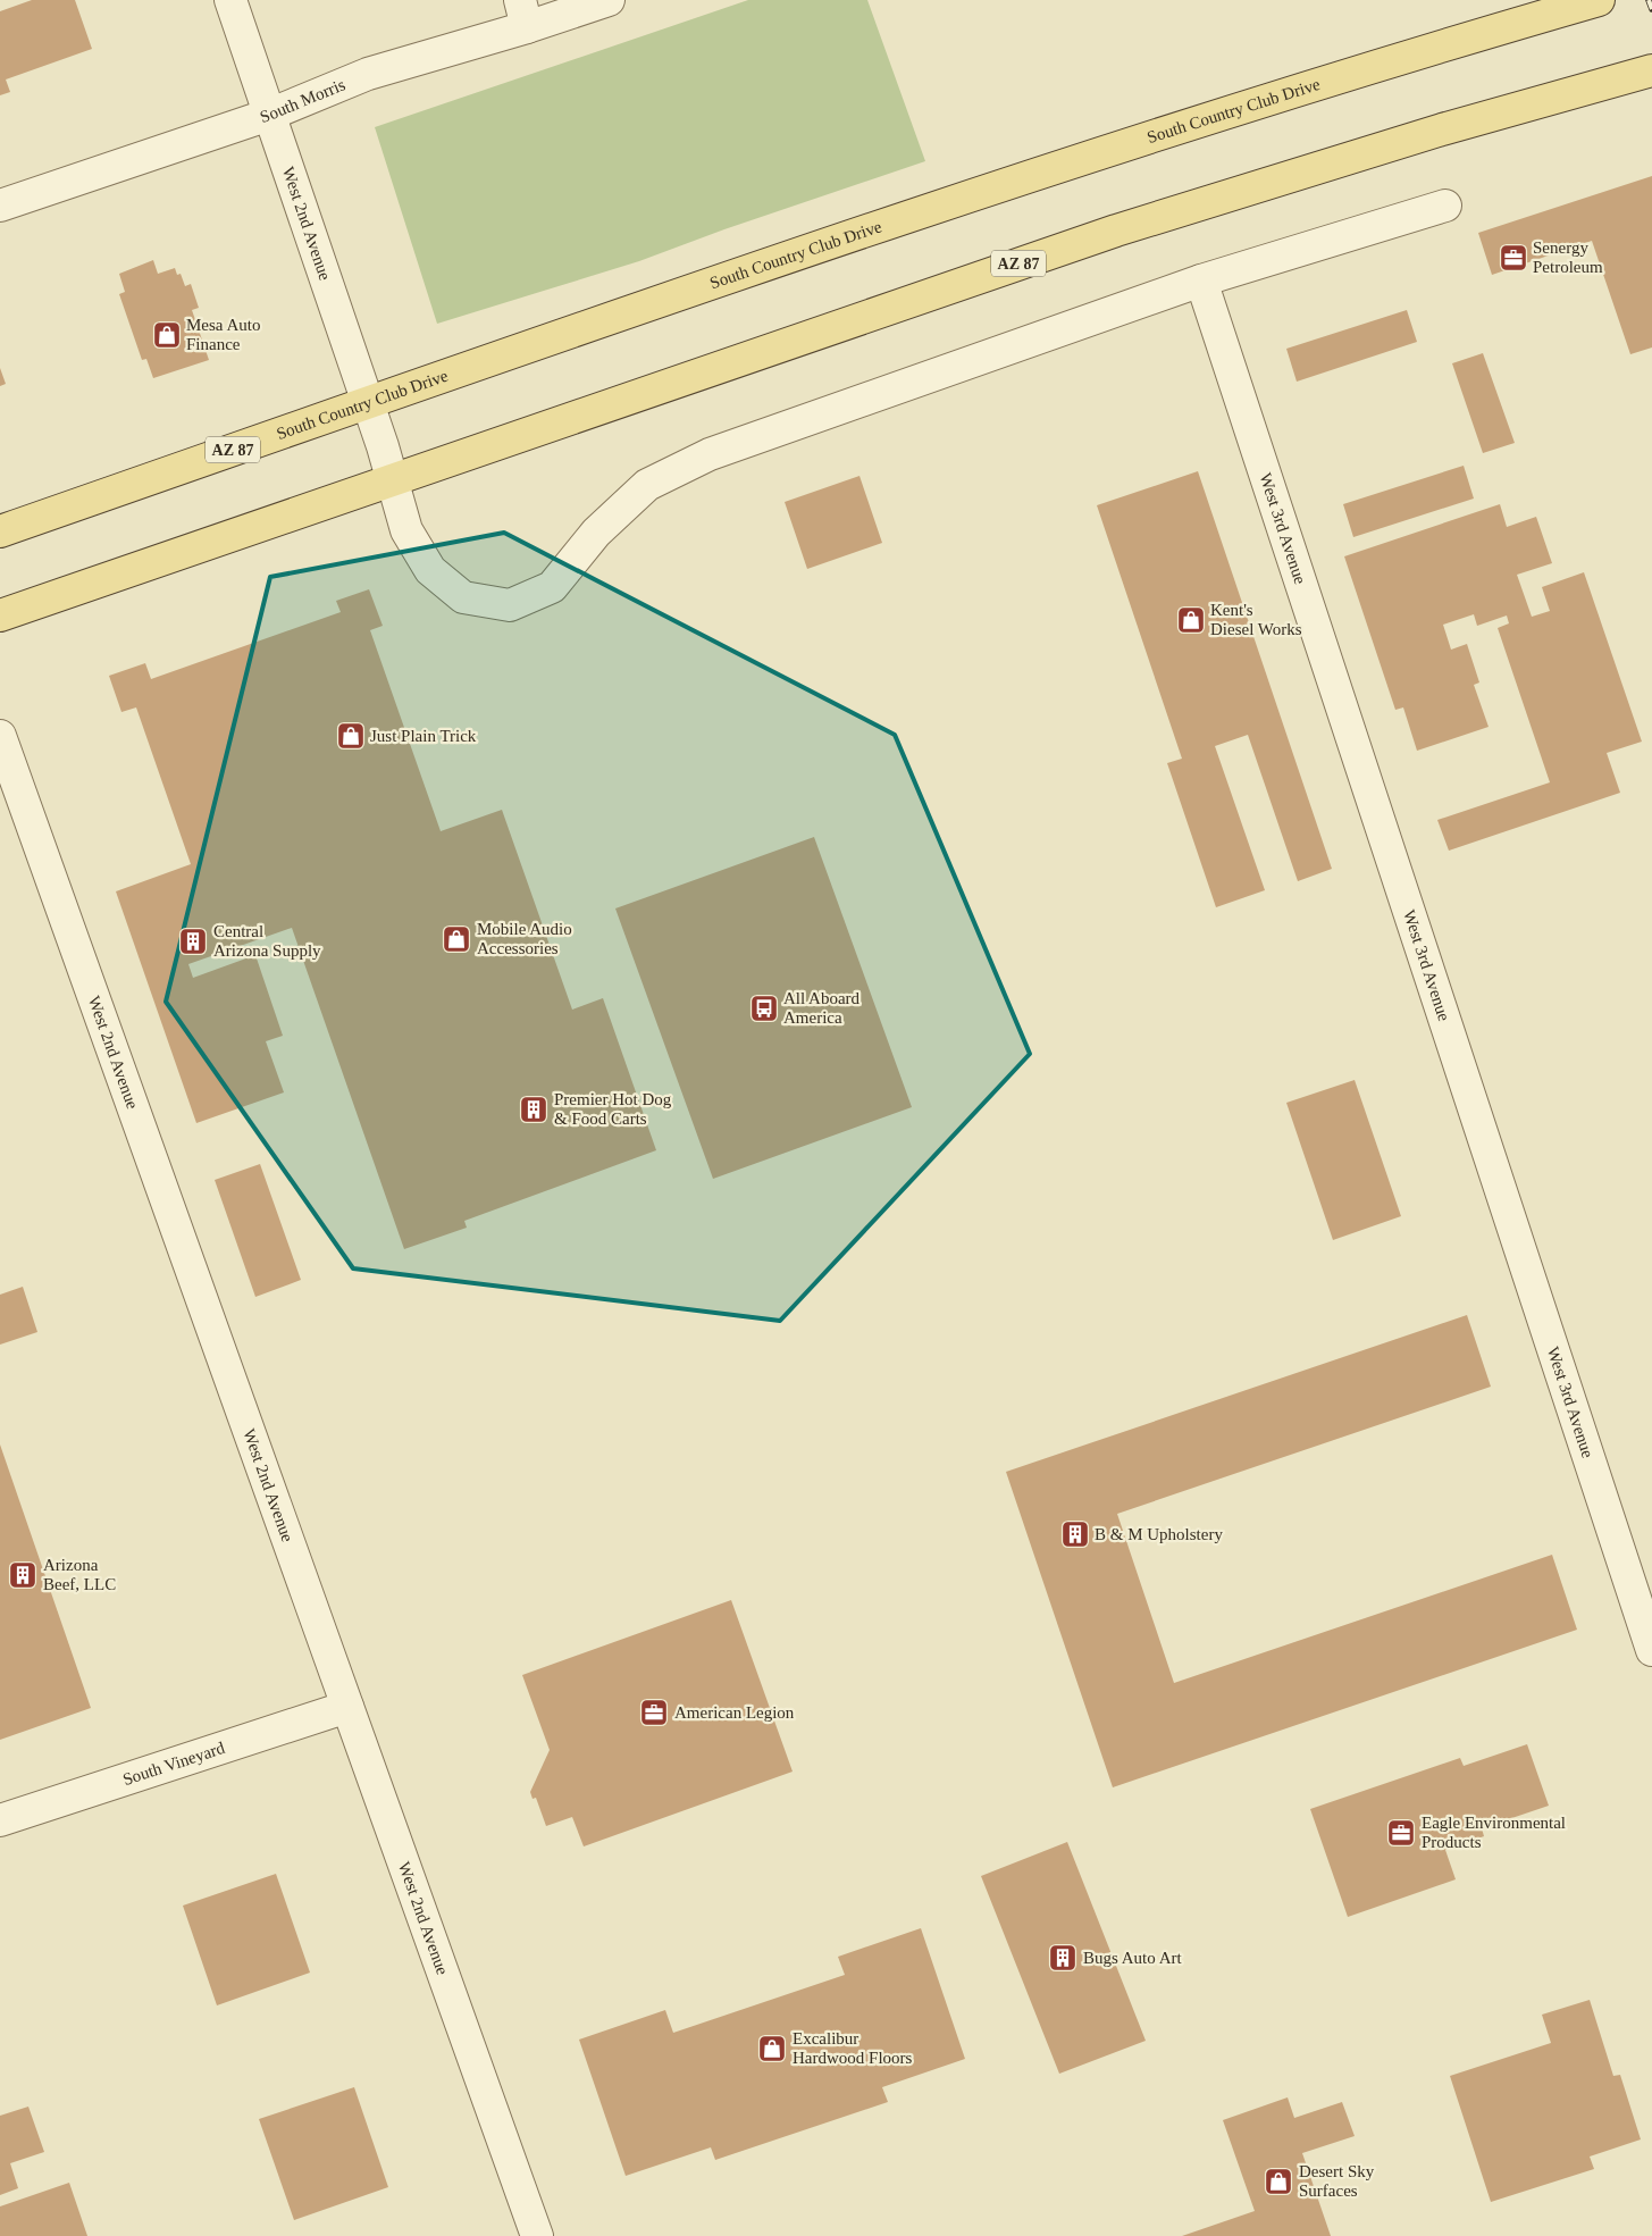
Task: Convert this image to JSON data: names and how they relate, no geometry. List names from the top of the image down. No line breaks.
{"streets":{"main road":["South Country Club Drive","AZ 87"],"street":["South Morris","West 2nd Avenue","West 3rd Avenue","South Vineyard"]},"crossings":[["South Morris","West 2nd Avenue"],["South Country Club Drive","West 2nd Avenue"],["West 2nd Avenue","AZ 87"],["West 2nd Avenue","South Vineyard"]],"places":{"office":["Senergy Petroleum","American Legion","Eagle Environmental Products"],"shop":["Mesa Auto Finance","Kent's Diesel Works","Just Plain Trick","Mobile Audio Accessories","Excalibur Hardwood Floors","Desert Sky Surfaces"],"building":["Central Arizona Supply","Premier Hot Dog & Food Carts","B & M Upholstery","Arizona Beef, LLC","Bugs Auto Art"],"bus stop":["All Aboard America"]}}
